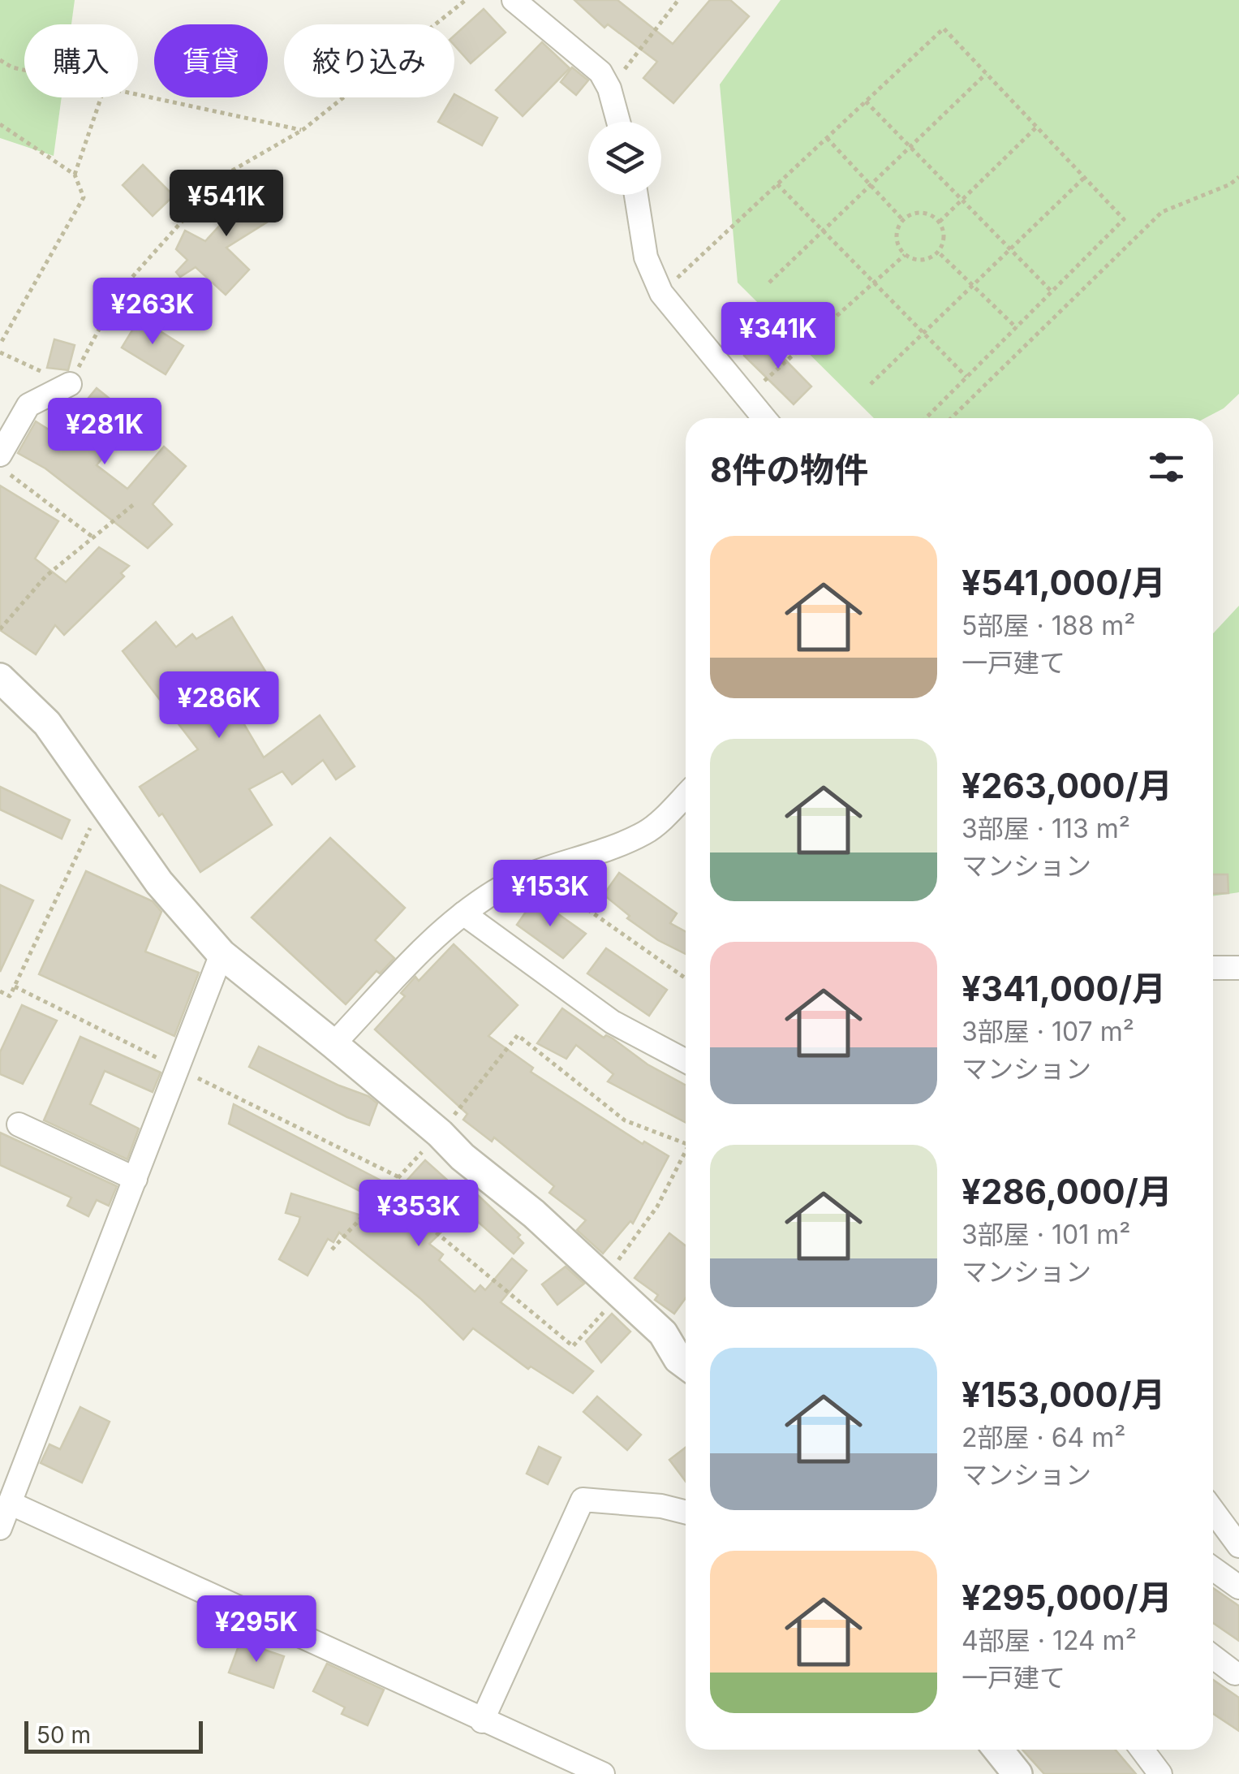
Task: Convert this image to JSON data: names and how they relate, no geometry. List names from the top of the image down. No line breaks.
{"scale_bar":"50 m","page":{"chip":["購入","賃貸","絞り込み"],"price":["¥541K","¥263K","¥341K","¥281K","¥286K","¥153K","¥353K","¥295K"],"heading":"8件の物件","list":[{"name":"¥541,000/月","note":"5部屋 · 188 m² · 一戸建て"},{"name":"¥263,000/月","note":"3部屋 · 113 m² · マンション"},{"name":"¥341,000/月","note":"3部屋 · 107 m² · マンション"},{"name":"¥286,000/月","note":"3部屋 · 101 m² · マンション"},{"name":"¥153,000/月","note":"2部屋 · 64 m² · マンション"},{"name":"¥295,000/月","note":"4部屋 · 124 m² · 一戸建て"}],"scale":"50 m"}}
